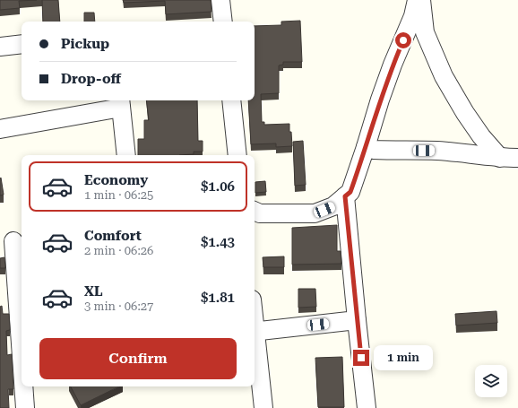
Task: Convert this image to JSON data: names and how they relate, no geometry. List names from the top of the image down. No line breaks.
{"page":{"banner":["Pickup","Drop-off"],"list":[{"name":"Economy","note":"1 min · 06:25","value":"$1.06"},{"name":"Comfort","note":"2 min · 06:26","value":"$1.43"},{"name":"XL","note":"3 min · 06:27","value":"$1.81"}],"buttons":"Confirm","bubble":"1 min"}}
